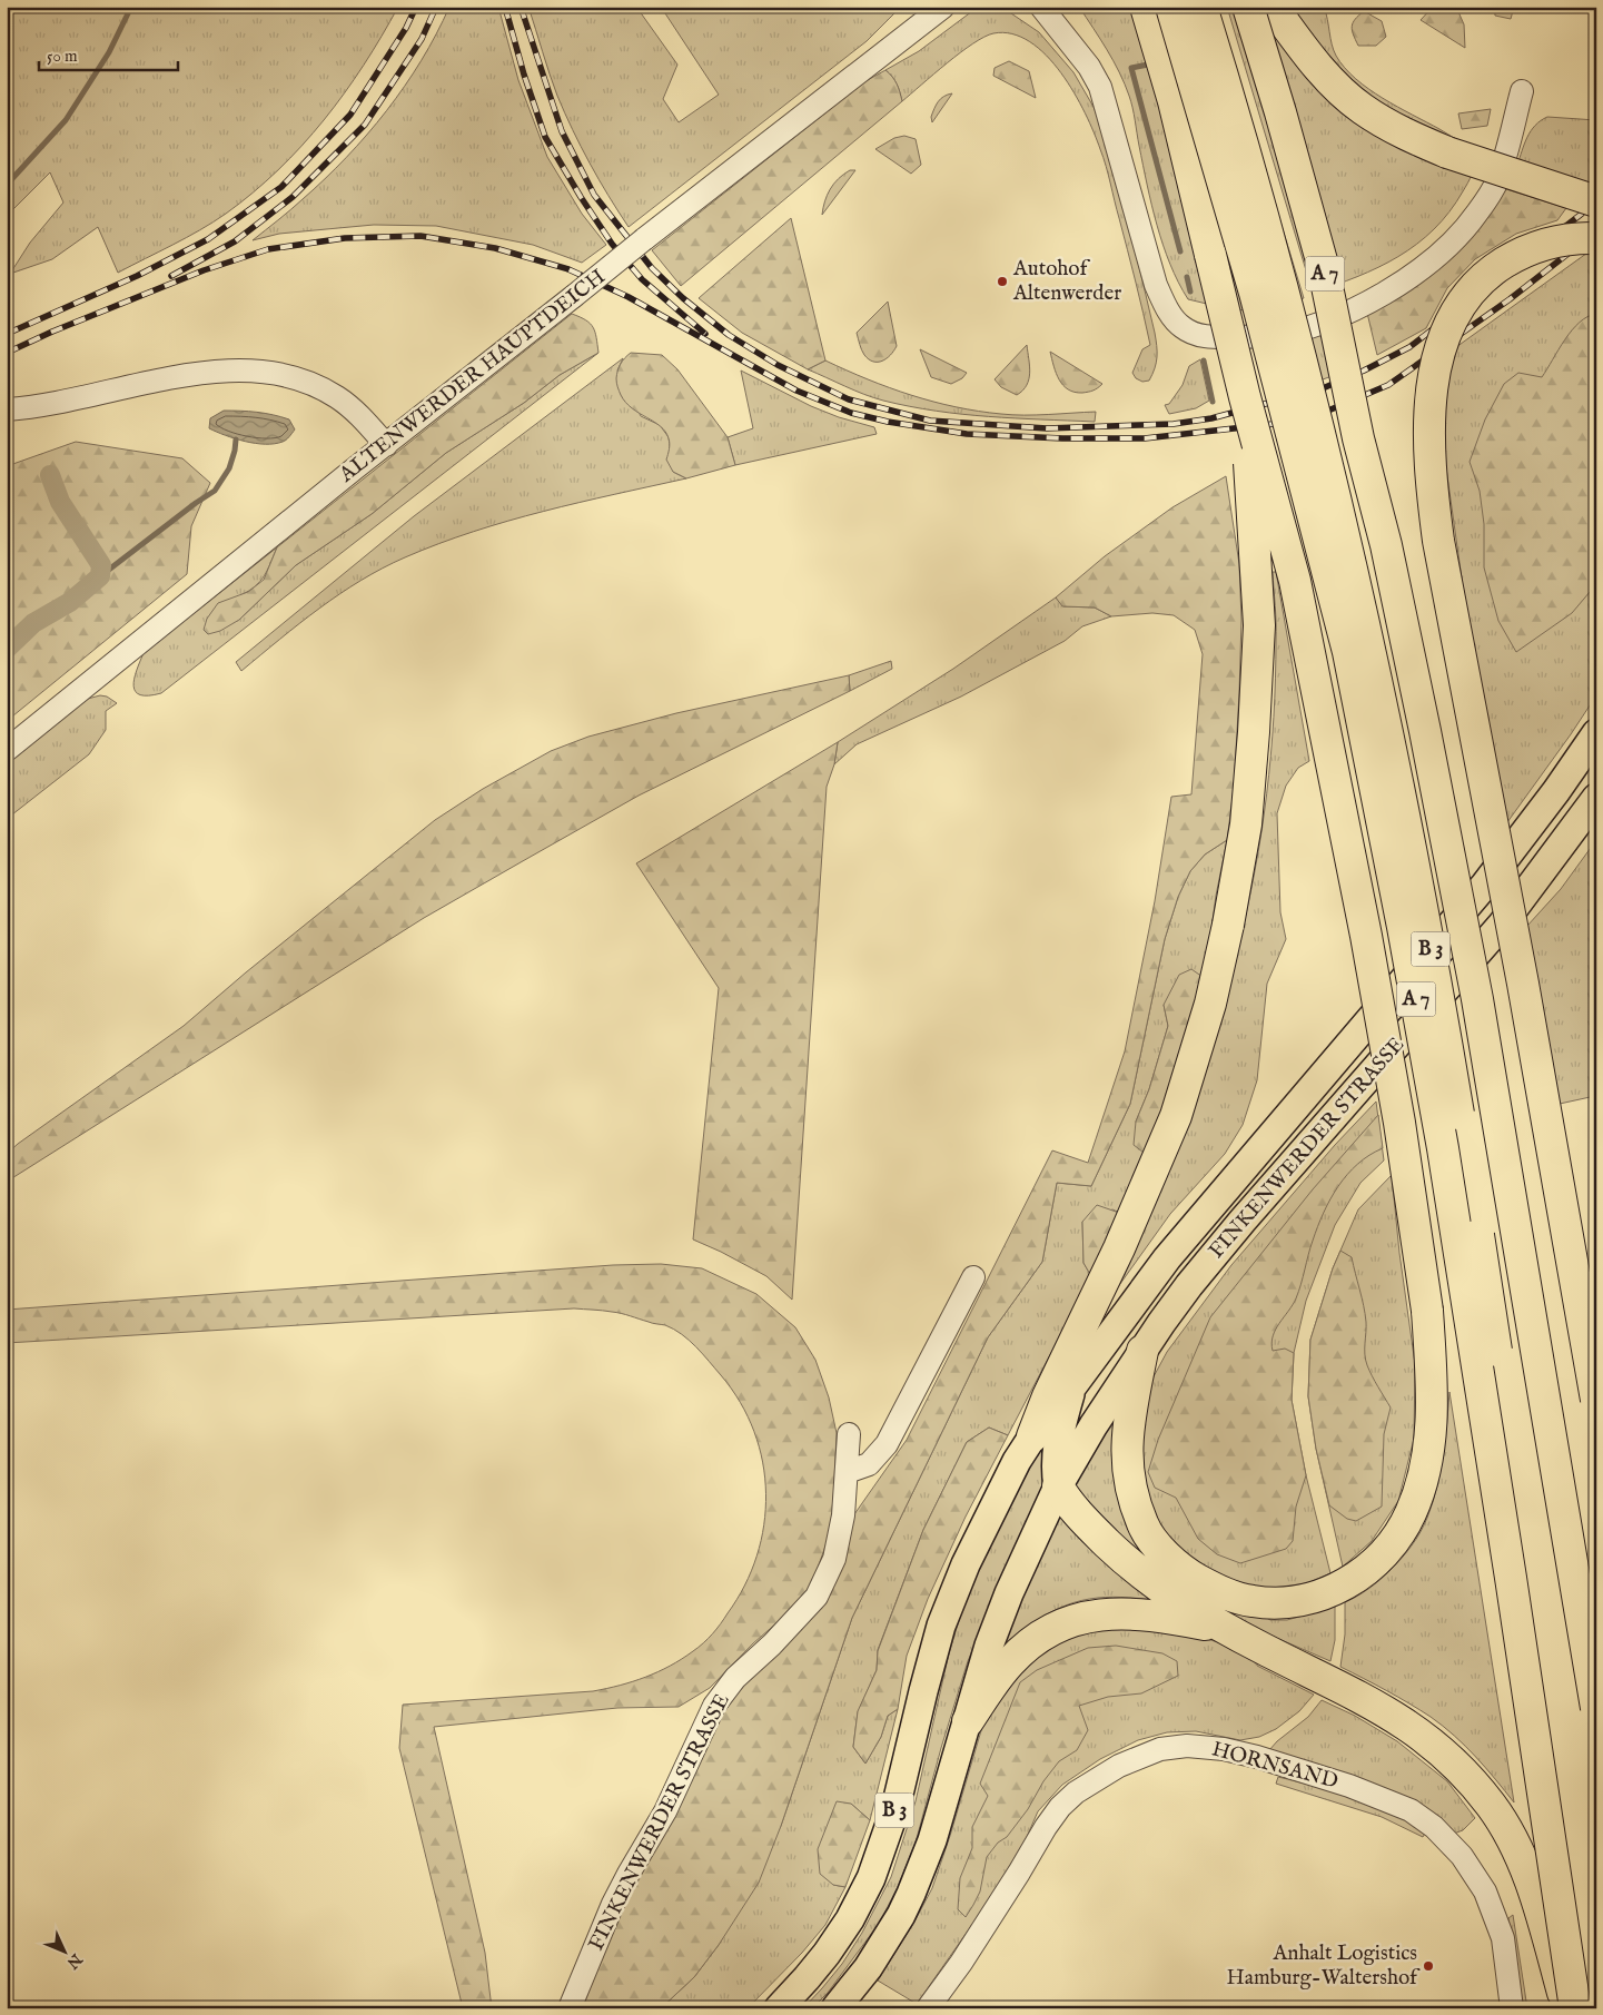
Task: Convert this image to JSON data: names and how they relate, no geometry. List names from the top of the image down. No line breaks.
{"streets":{"highway":["A 7"],"main road":["B 3","FINKENWERDER STRASSE"],"street":["ALTENWERDER HAUPTDEICH","HORNSAND"]},"places":["Autohof Altenwerder","Anhalt Logistics Hamburg-Waltershof"],"scale_bar":"50 m","north":"bottom right"}
